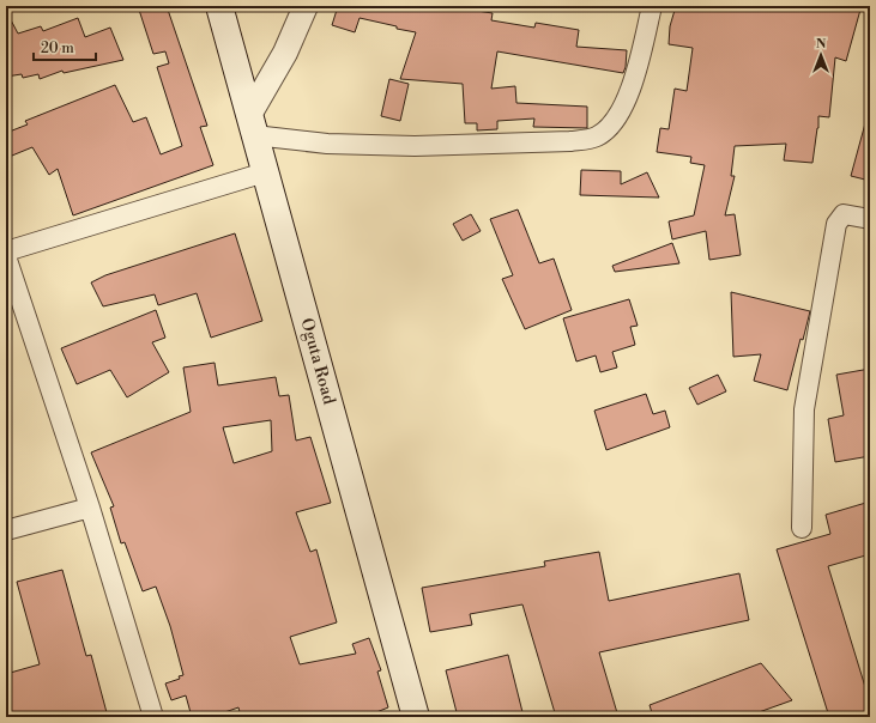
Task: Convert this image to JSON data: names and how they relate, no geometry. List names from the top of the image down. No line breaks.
{"streets":{"main road":["Oguta Road"]},"scale_bar":"20 m","north":"top"}
